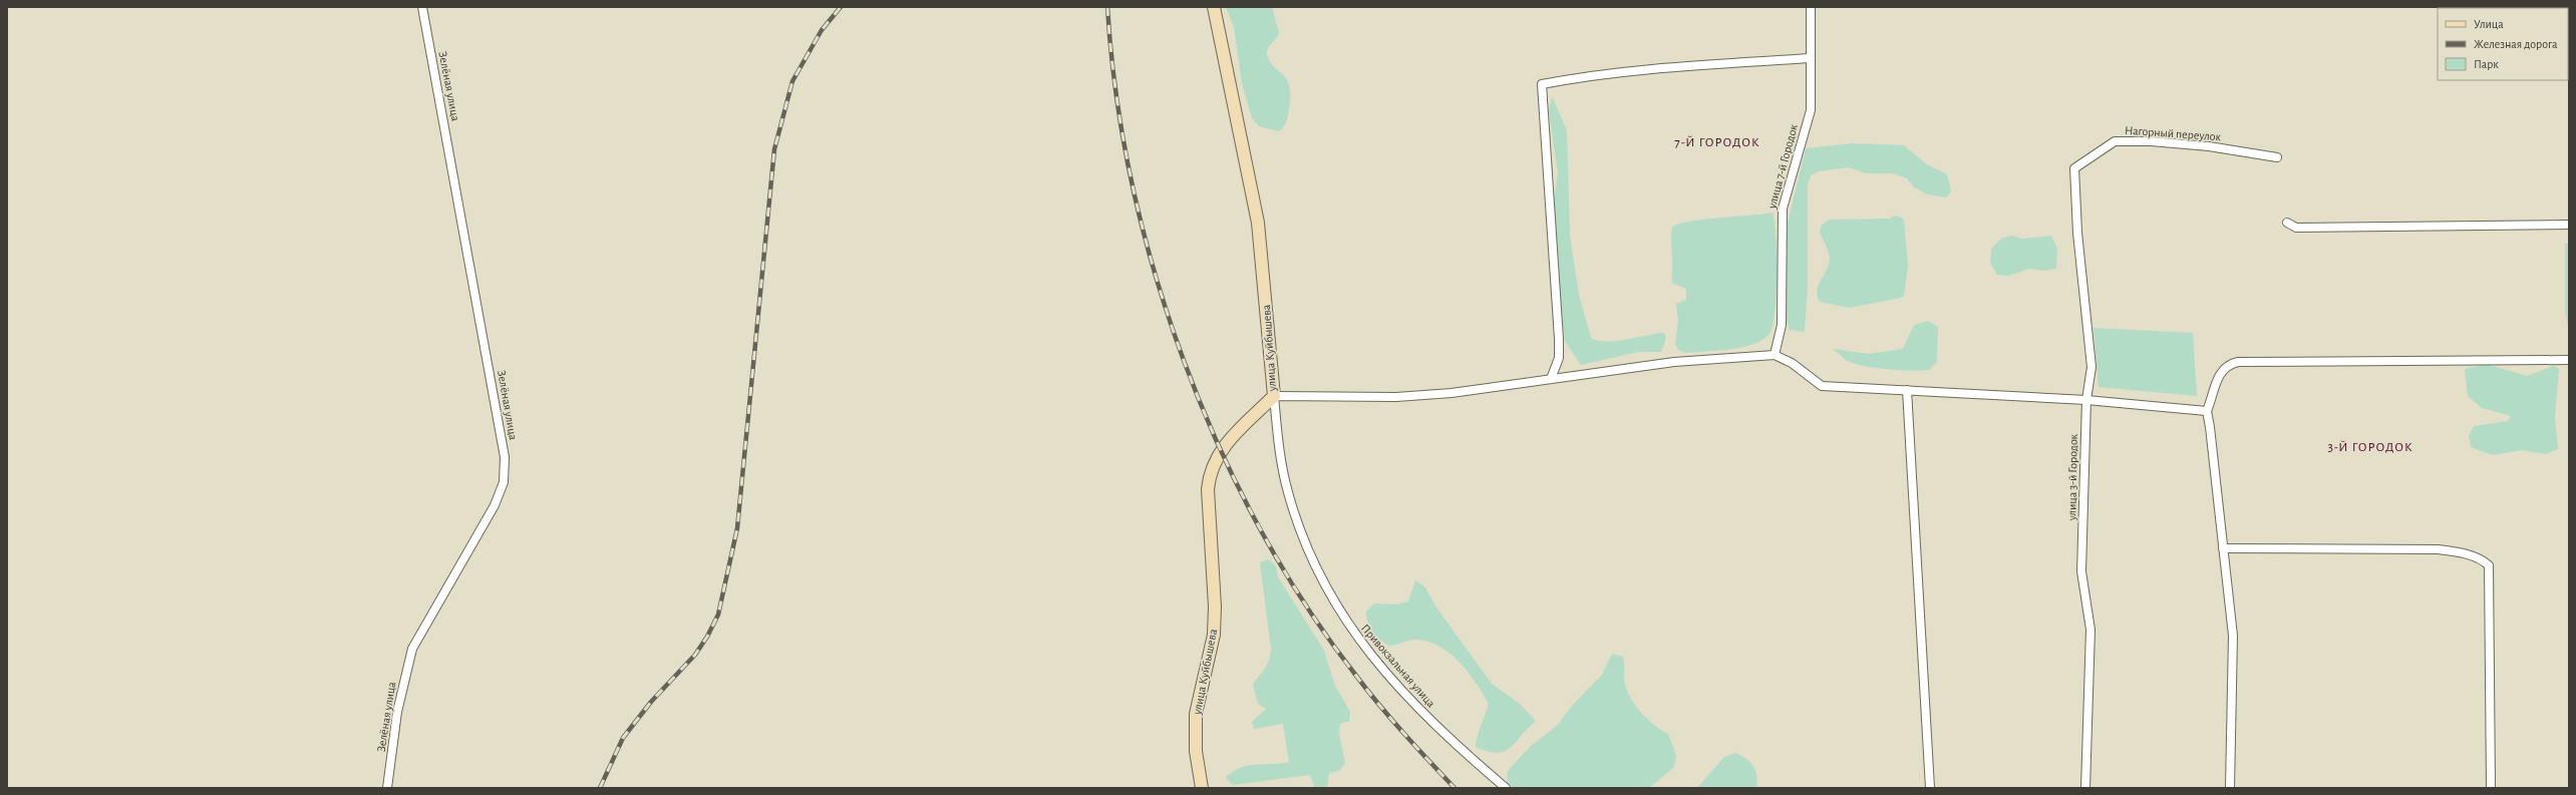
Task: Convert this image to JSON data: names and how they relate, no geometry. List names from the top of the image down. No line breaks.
{"streets":{"street":["Зелёная улица","Нагорный переулок","улица 7-й Городок","улица Куйбышева","улица 3-й Городок","Привокзальная улица"]},"crossings":[["Нагорный переулок","улица 3-й Городок"],["улица Куйбышева","Привокзальная улица"]],"districts":["7-Й ГОРОДОК","3-Й ГОРОДОК"],"legend":["Улица","Железная дорога","Парк"]}
